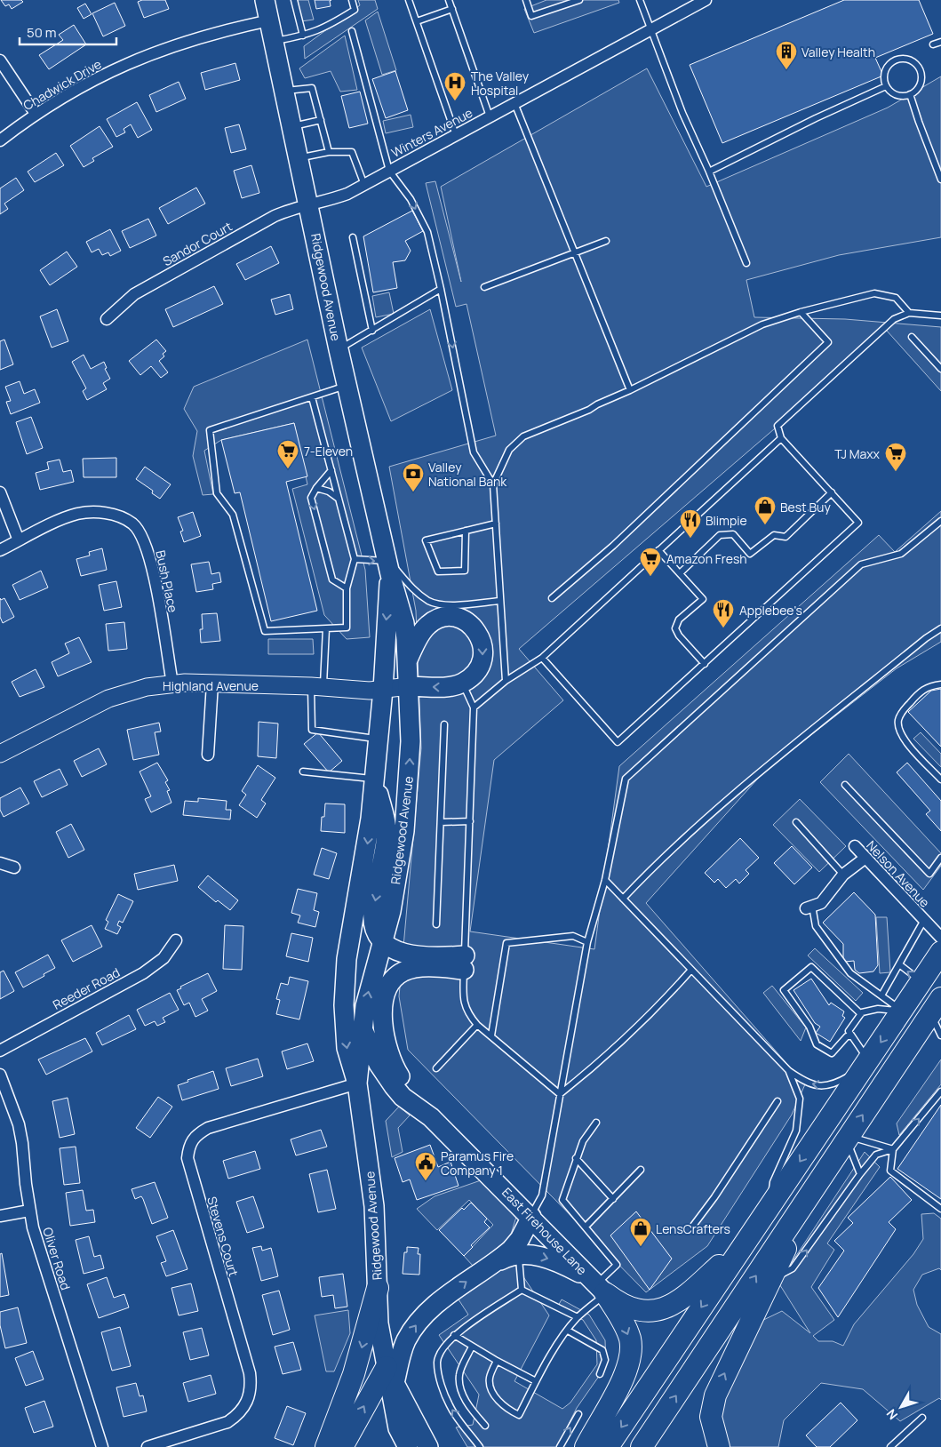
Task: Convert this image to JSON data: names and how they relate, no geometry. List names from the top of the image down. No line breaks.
{"streets":{"main road":["Ridgewood Avenue","East Firehouse Lane"],"street":["Chadwick Drive","Winters Avenue","Sandor Court","Bush Place","Highland Avenue","Nelson Avenue","Reeder Road","Stevens Court","Oliver Road"]},"crossings":[["Chadwick Drive","Ridgewood Avenue"],["Winters Avenue","Sandor Court"],["Winters Avenue","Ridgewood Avenue"],["Sandor Court","Ridgewood Avenue"],["Ridgewood Avenue","Highland Avenue"],["Ridgewood Avenue","East Firehouse Lane"],["Ridgewood Avenue","Stevens Court"],["Bush Place","Highland Avenue"]],"places":{"building":["Valley Health"],"hospital":["The Valley Hospital"],"supermarket":["7-Eleven","TJ Maxx","Amazon Fresh"],"bank":["Valley National Bank"],"shop":["Best Buy","LensCrafters"],"restaurant":["Blimpie","Applebee's"],"public building":["Paramus Fire Company 1"]},"scale_bar":"50 m","north":"bottom left"}
